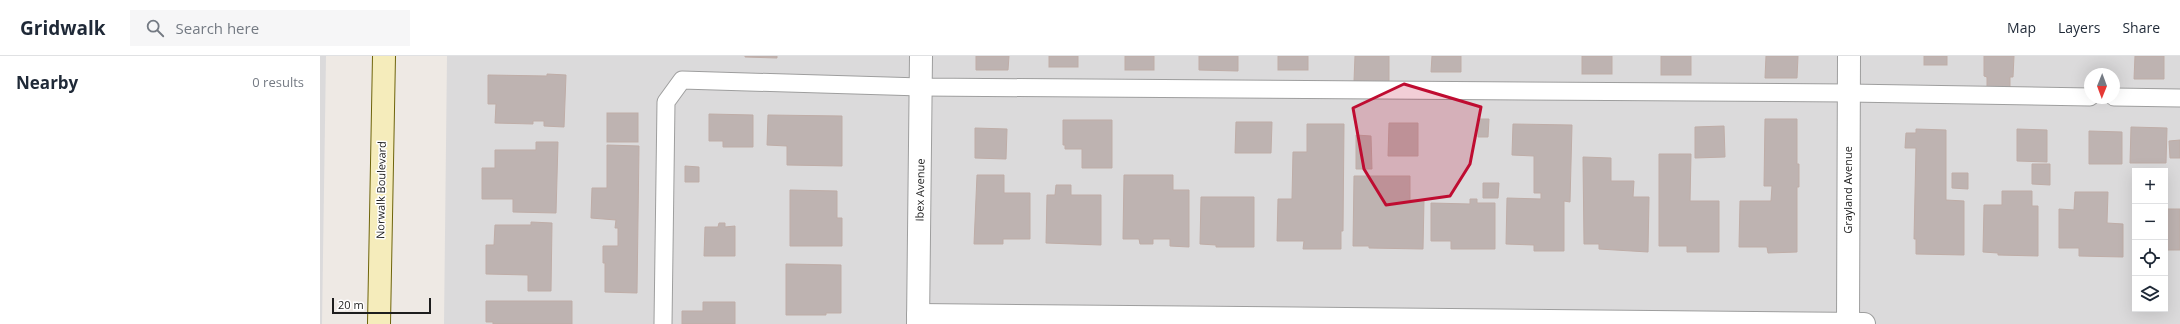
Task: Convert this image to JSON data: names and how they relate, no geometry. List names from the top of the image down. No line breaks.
{"streets":{"street":["Norwalk Boulevard","Ibex Avenue","Grayland Avenue"]},"scale_bar":"20 m","north":"bottom","page":{"header":"Gridwalk","search":"Search here","nav":["Map","Layers","Share"],"heading":["Nearby","0 results"],"map_buttons":["+","−"],"scale":"20 m"}}
